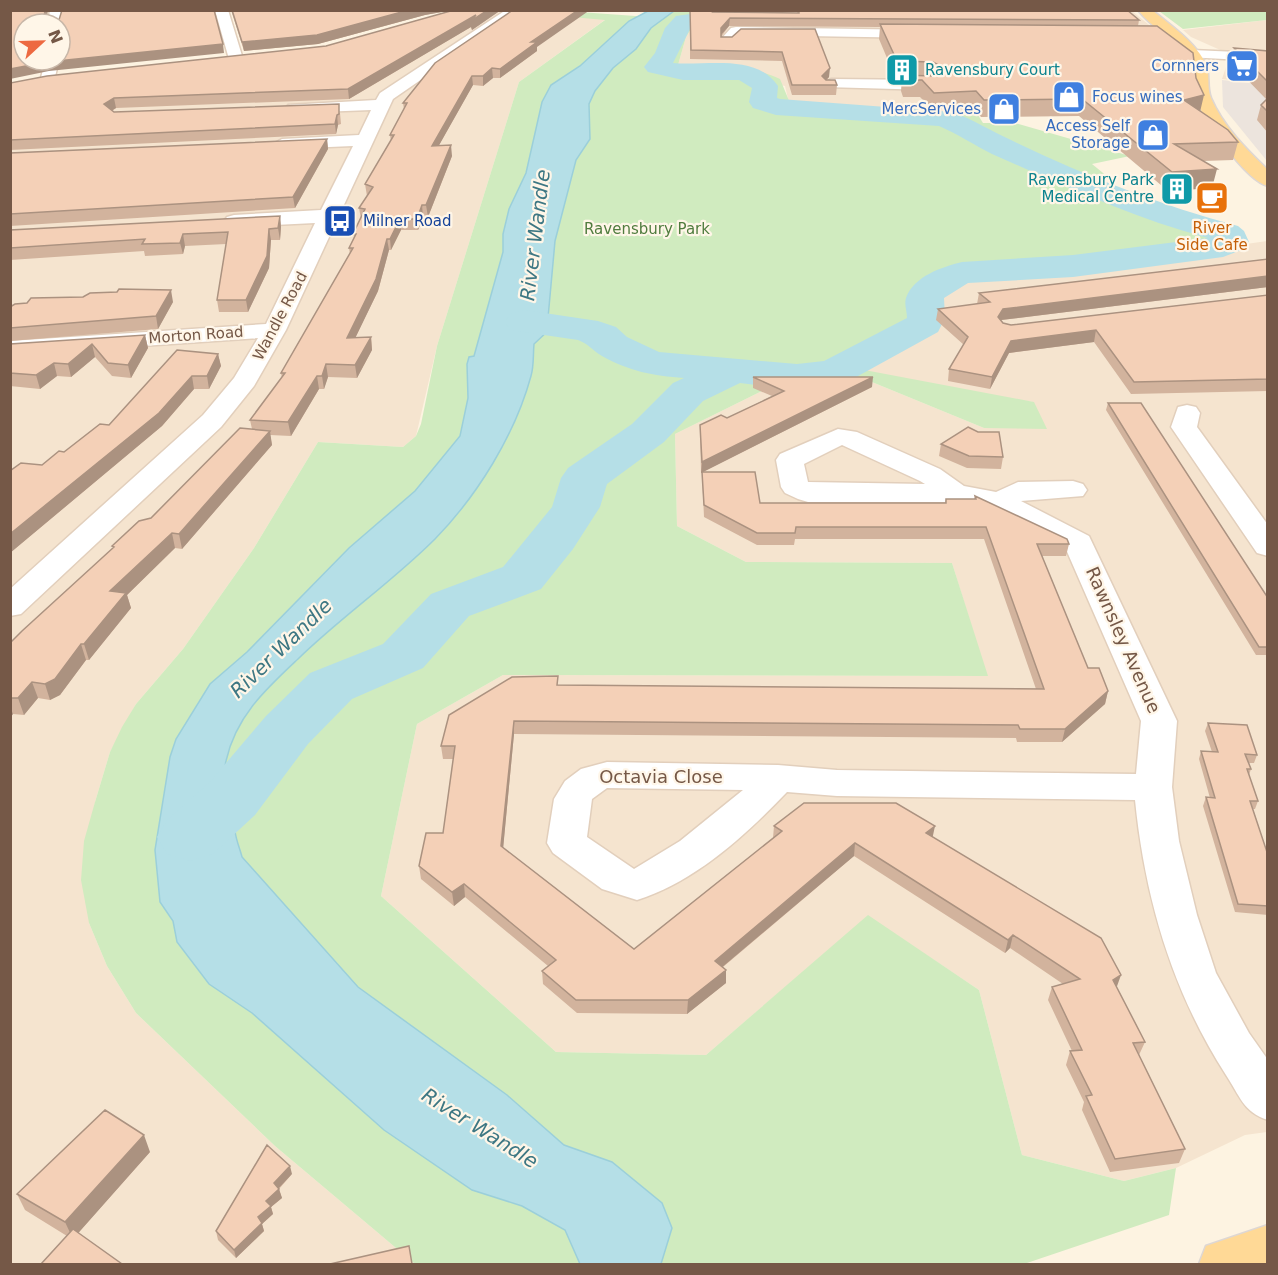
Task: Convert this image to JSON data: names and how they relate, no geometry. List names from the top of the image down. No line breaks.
{"streets":{"street":["Wandle Road","Morton Road","Rawnsley Avenue","Octavia Close"]},"crossings":[["Wandle Road","Morton Road"],["Rawnsley Avenue","Octavia Close"]],"water":["River Wandle"],"parks":["Ravensbury Park"],"places":{"supermarket":["Cornners"],"building":["Ravensbury Court","Ravensbury Park Medical Centre"],"shop":["Focus wines","MercServices","Access Self Storage"],"cafe":["River Side Cafe"],"bus stop":["Milner Road"]},"north":"right"}
